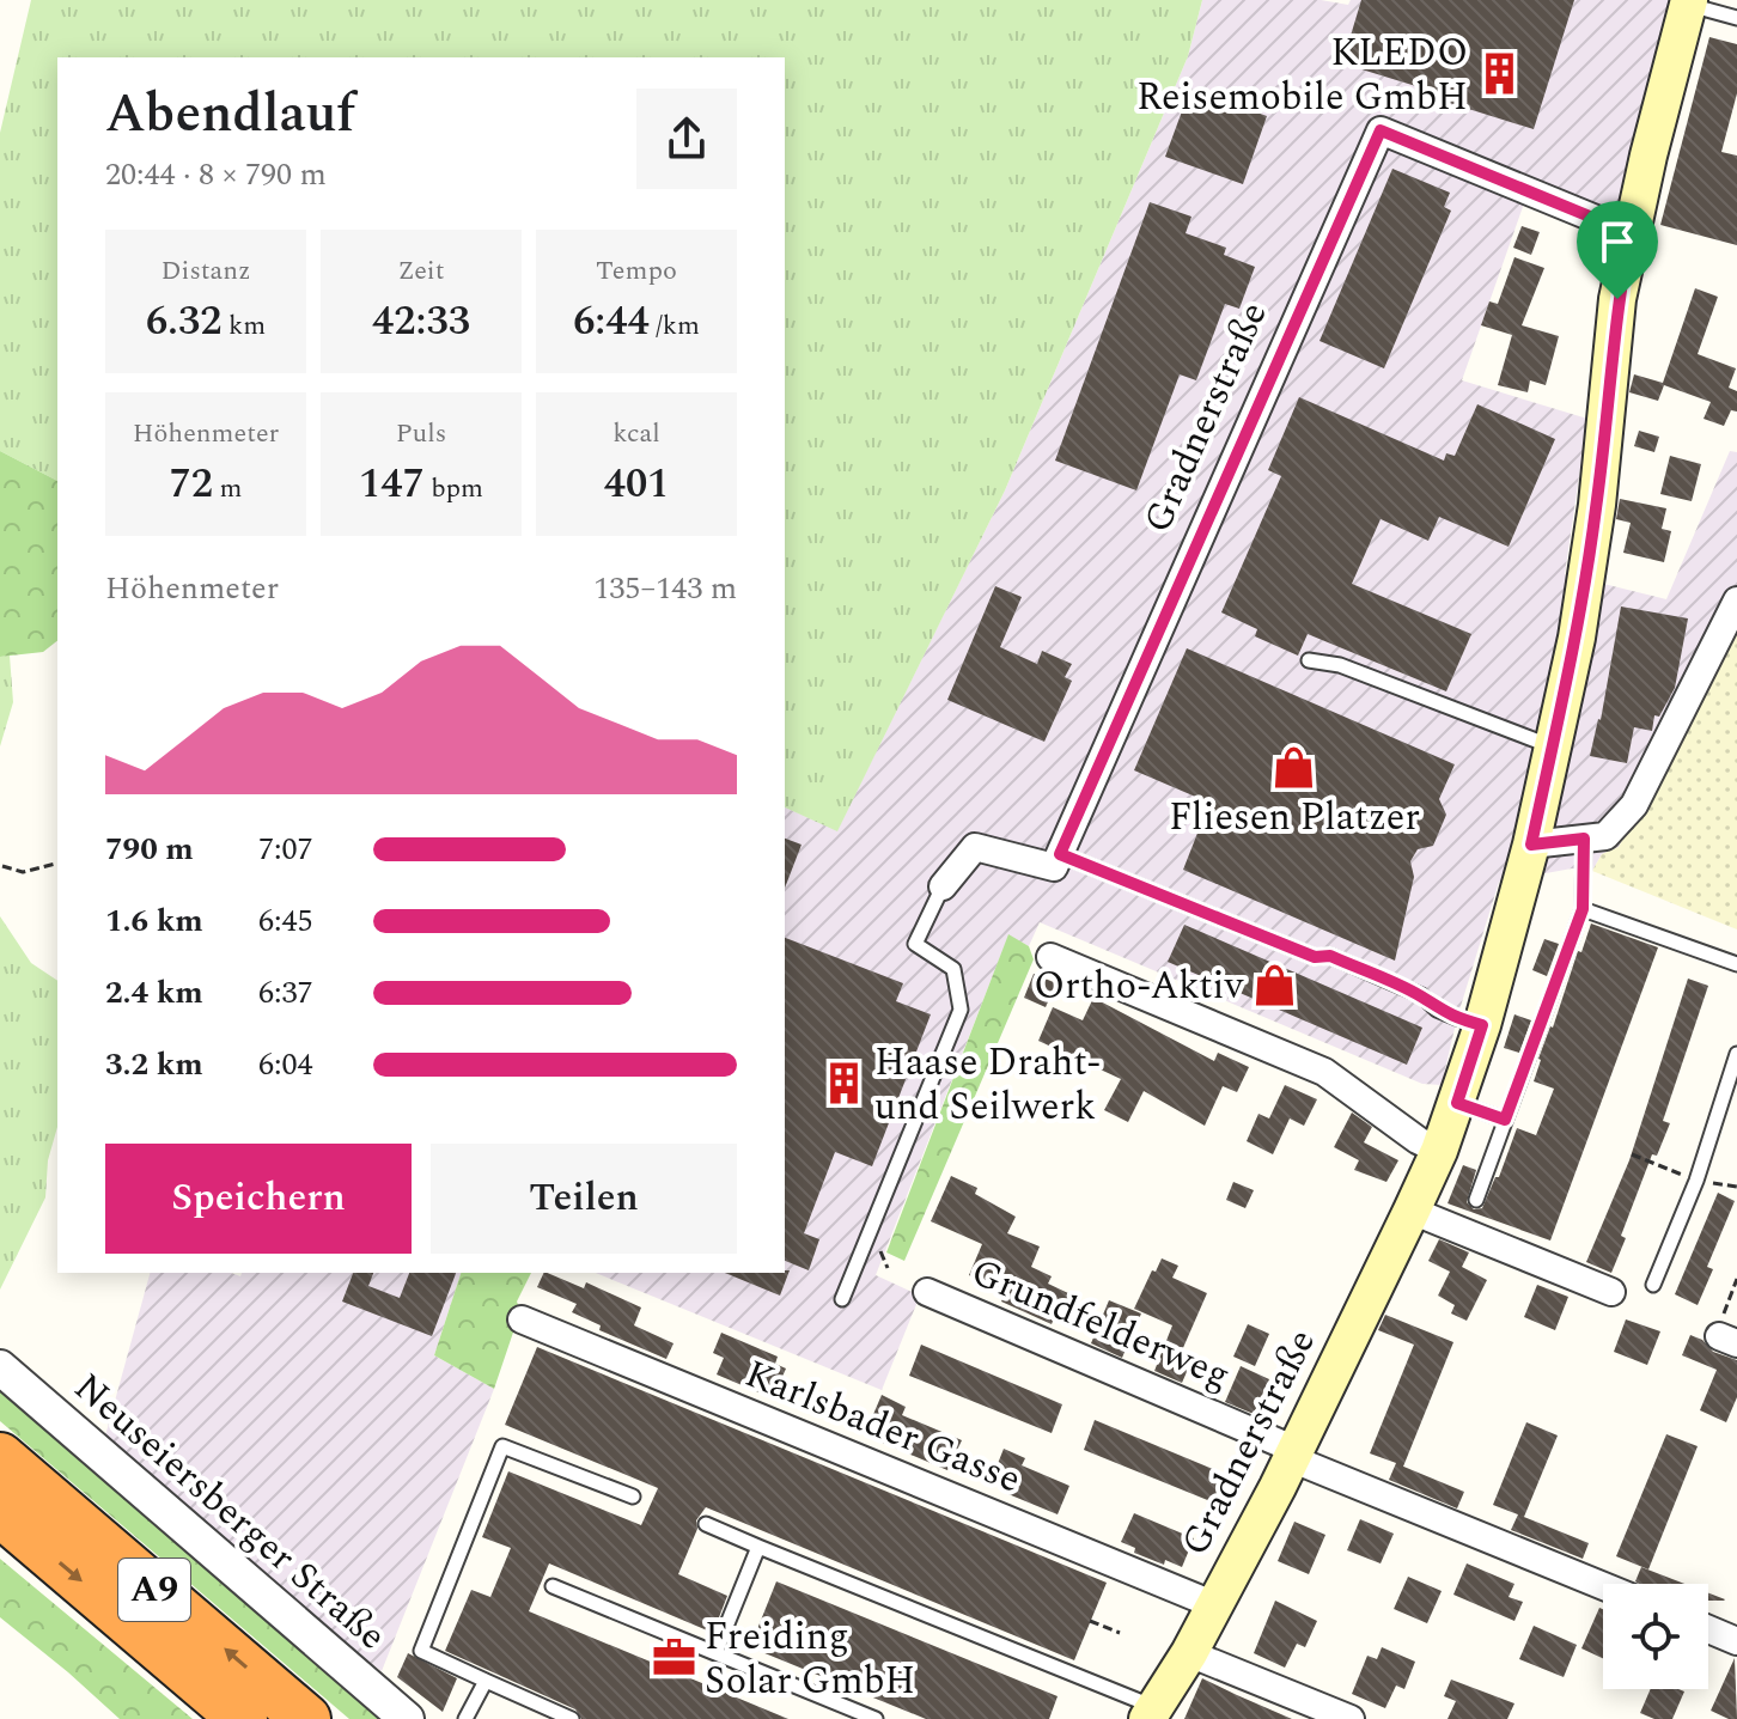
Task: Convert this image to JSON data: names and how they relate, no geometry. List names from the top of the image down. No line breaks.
{"streets":{"highway":["A9"],"main road":["Gradnerstraße"],"street":["Grundfelderweg","Karlsbader Gasse","Neuseiersberger Straße"]},"crossings":[["Gradnerstraße","Grundfelderweg"],["Gradnerstraße","Karlsbader Gasse"]],"places":{"building":["KLEDO Reisemobile GmbH","Haase Draht- und Seilwerk"],"shop":["Fliesen Platzer","Ortho-Aktiv"],"office":["Freiding Solar GmbH"]},"page":{"heading":["Abendlauf","20:44 · 8 × 790 m"],"stats":[["Distanz","6.32 km"],["Zeit","42:33"],["Tempo","6:44 /km"],["Höhenmeter","72 m"],["Puls","147 bpm"],["kcal","401"]],"chart":["Höhenmeter","135–143 m"],"list":[{"name":"790 m","note":"7:07"},{"name":"1.6 km","note":"6:45"},{"name":"2.4 km","note":"6:37"},{"name":"3.2 km","note":"6:04"}],"buttons":["Speichern","Teilen"]}}
